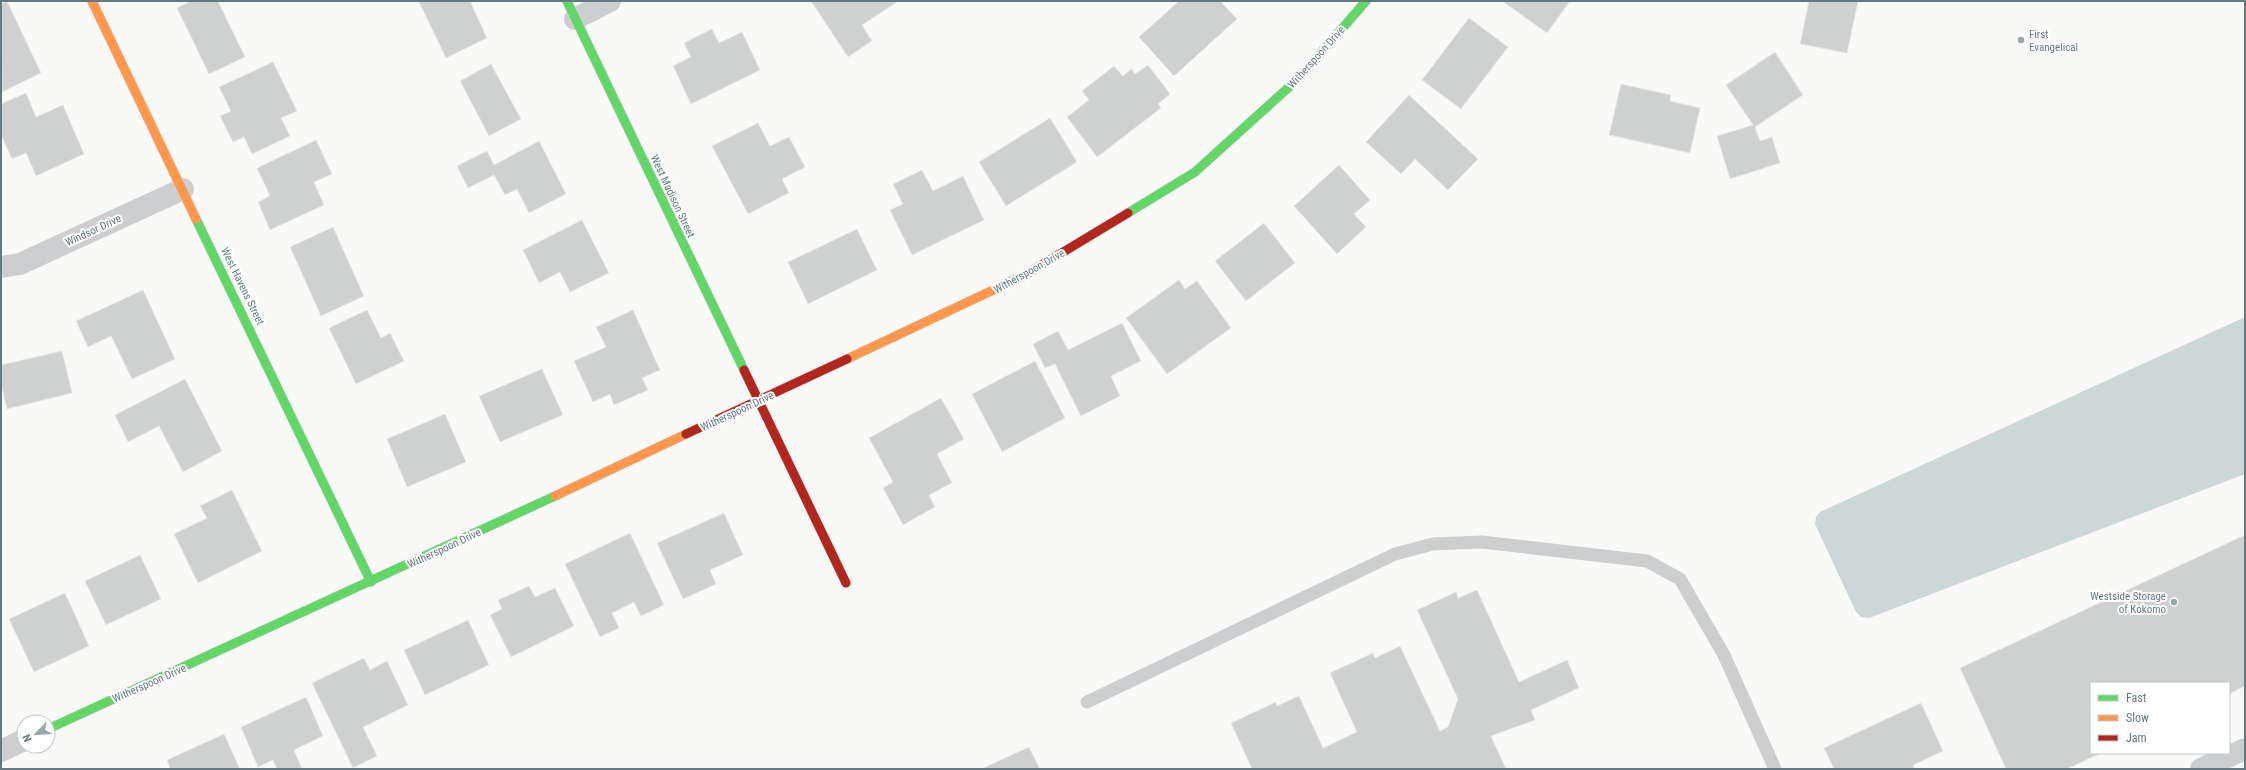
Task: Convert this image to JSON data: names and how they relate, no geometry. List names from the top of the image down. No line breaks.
{"streets":{"street":["Witherspoon Drive","West Madison Street","Windsor Drive","West Havens Street"]},"crossings":[["Witherspoon Drive","West Madison Street"],["Witherspoon Drive","West Havens Street"],["Windsor Drive","West Havens Street"]],"places":["First Evangelical","Westside Storage of Kokomo"],"legend":["Fast","Slow","Jam"],"north":"bottom left"}
